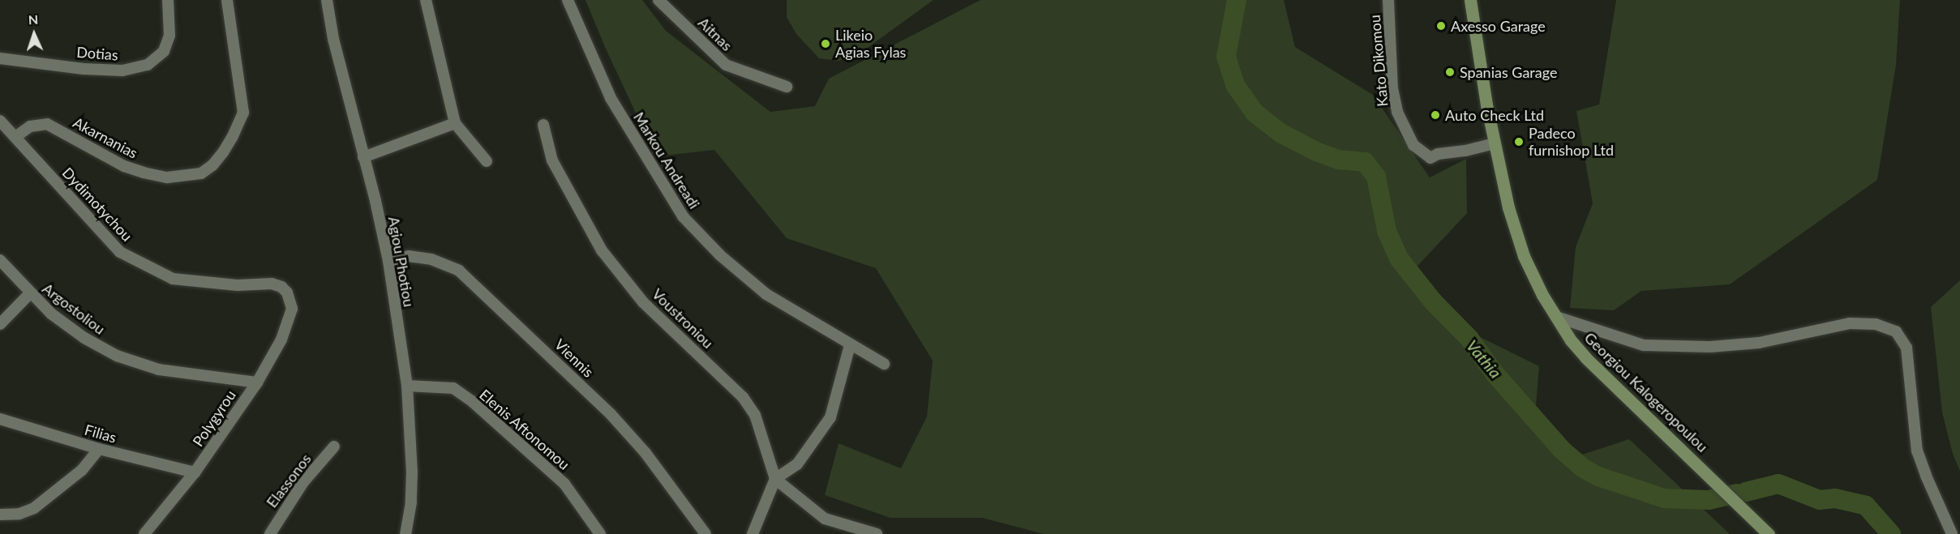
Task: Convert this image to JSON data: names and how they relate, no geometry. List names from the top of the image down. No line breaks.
{"streets":{"street":["Aitnas","Dotias","Kato Dikomou","Akarnanias","Markou Andreadi","Dydimotychou","Agiou Photiou","Argostoliou","Voustroniou","Viennis","Georgiou Kalogeropoulou","Polygyrou","Elenis Aftonomou","Filias","Elassonos"]},"crossings":[["Kato Dikomou","Georgiou Kalogeropoulou"],["Akarnanias","Dydimotychou"],["Dydimotychou","Polygyrou"],["Agiou Photiou","Viennis"],["Agiou Photiou","Elenis Aftonomou"],["Argostoliou","Polygyrou"],["Polygyrou","Filias"]],"water":["Vathia"],"places":["Axesso Garage","Likeio Agias Fylas","Spanias Garage","Auto Check Ltd","Padeco furnishop Ltd"],"north":"top"}
